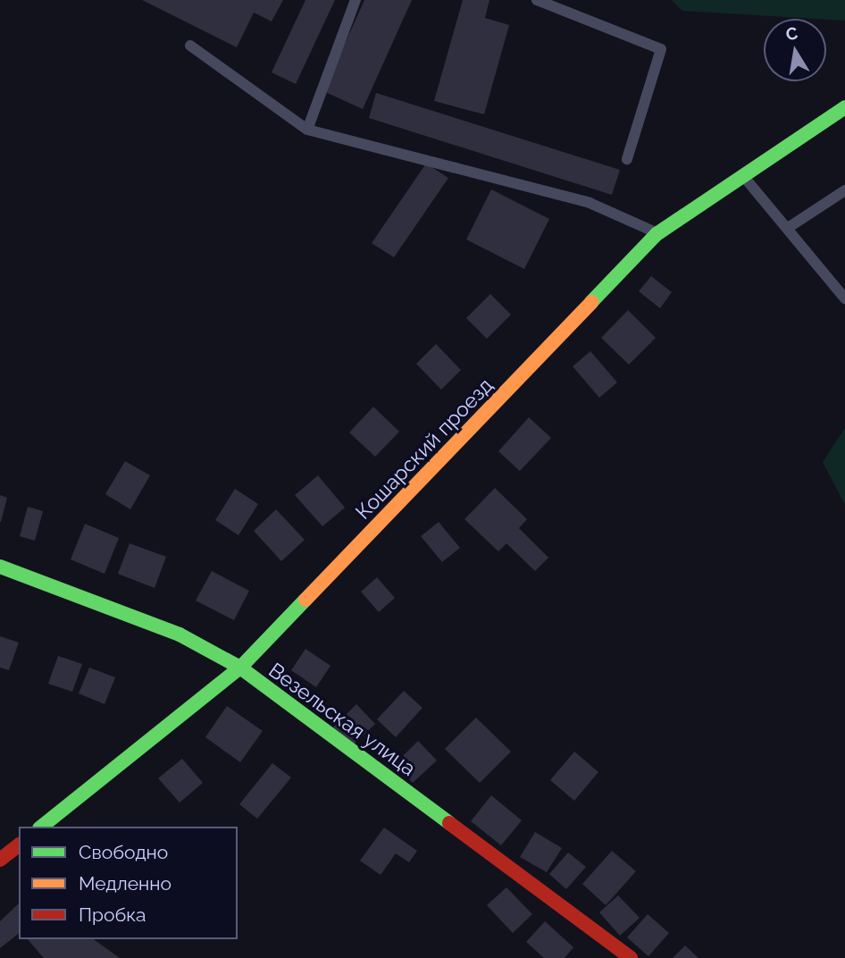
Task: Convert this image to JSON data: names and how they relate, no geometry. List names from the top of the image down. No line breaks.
{"streets":{"street":["Кошарский проезд","Везельская улица"]},"crossings":[["Кошарский проезд","Везельская улица"]],"legend":["Свободно","Медленно","Пробка"],"north":"top"}
